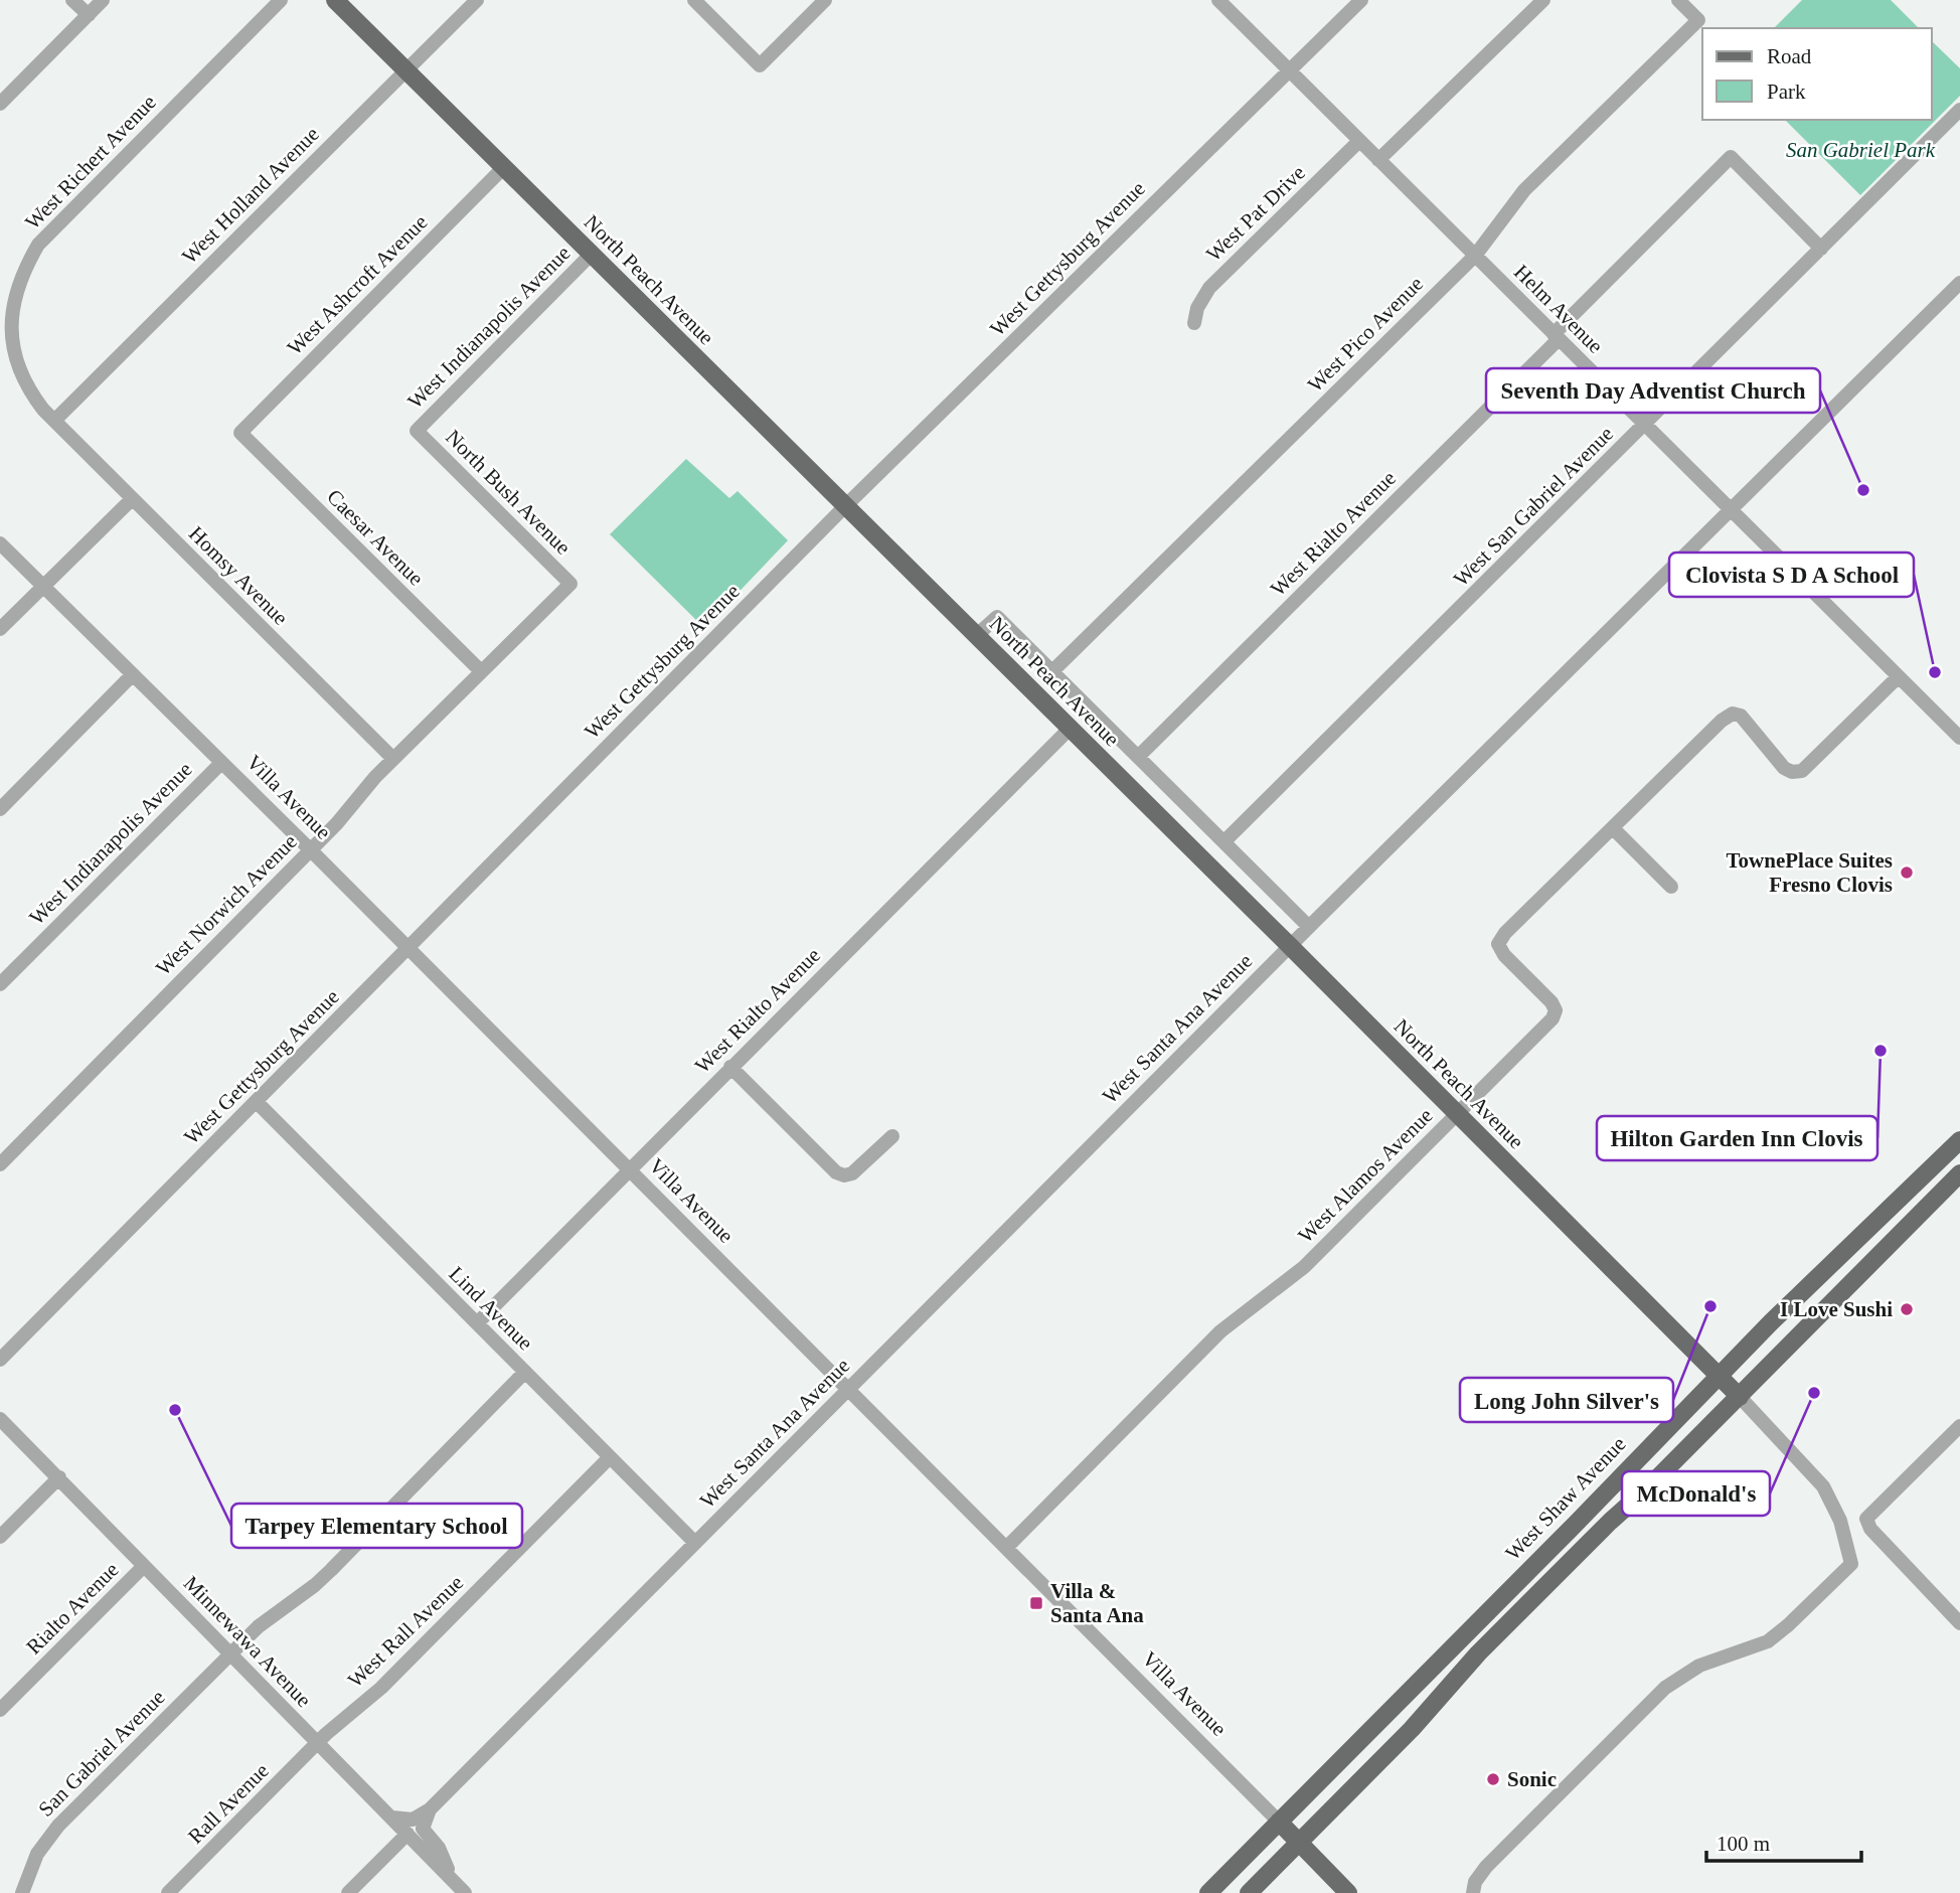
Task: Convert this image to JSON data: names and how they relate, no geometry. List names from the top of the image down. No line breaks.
{"streets":{"main road":["North Peach Avenue","Villa Avenue","West Shaw Avenue"],"street":["West Richert Avenue","West Holland Avenue","West Pat Drive","West Gettysburg Avenue","West Ashcroft Avenue","Helm Avenue","West Indianapolis Avenue","West Pico Avenue","North Bush Avenue","West San Gabriel Avenue","West Rialto Avenue","Caesar Avenue","Homsy Avenue","West Norwich Avenue","West Santa Ana Avenue","West Alamos Avenue","Lind Avenue","Rialto Avenue","West Rall Avenue","Minnewawa Avenue","San Gabriel Avenue","Rall Avenue"]},"crossings":[["West Richert Avenue","West Holland Avenue"],["West Richert Avenue","Homsy Avenue"],["West Holland Avenue","North Peach Avenue"],["West Holland Avenue","Homsy Avenue"],["West Pat Drive","Helm Avenue"],["West Gettysburg Avenue","North Peach Avenue"],["West Gettysburg Avenue","Helm Avenue"],["West Gettysburg Avenue","Villa Avenue"],["West Gettysburg Avenue","Lind Avenue"],["North Peach Avenue","West Ashcroft Avenue"],["North Peach Avenue","West Indianapolis Avenue"],["North Peach Avenue","West Rialto Avenue"],["North Peach Avenue","West Santa Ana Avenue"],["North Peach Avenue","West Alamos Avenue"],["North Peach Avenue","West Shaw Avenue"],["West Ashcroft Avenue","Caesar Avenue"],["Helm Avenue","West Pico Avenue"],["Helm Avenue","West San Gabriel Avenue"],["Helm Avenue","West Rialto Avenue"],["Helm Avenue","West Santa Ana Avenue"],["Helm Avenue","West Alamos Avenue"],["West Indianapolis Avenue","North Bush Avenue"],["West Indianapolis Avenue","Villa Avenue"],["North Bush Avenue","West Norwich Avenue"],["West San Gabriel Avenue","West Rialto Avenue"],["West Rialto Avenue","Villa Avenue"],["West Rialto Avenue","Lind Avenue"],["Caesar Avenue","West Norwich Avenue"],["Homsy Avenue","West Norwich Avenue"],["Villa Avenue","West Norwich Avenue"],["Villa Avenue","West Santa Ana Avenue"],["Villa Avenue","West Alamos Avenue"],["Villa Avenue","West Shaw Avenue"],["West Santa Ana Avenue","Lind Avenue"],["Lind Avenue","West Rall Avenue"],["Rialto Avenue","Minnewawa Avenue"],["West Rall Avenue","Minnewawa Avenue"],["West Rall Avenue","Rall Avenue"],["Minnewawa Avenue","San Gabriel Avenue"],["Minnewawa Avenue","Rall Avenue"]],"parks":["San Gabriel Park"],"places":{"other":["Seventh Day Adventist Church","Clovista S D A School","TownePlace Suites Fresno Clovis","Hilton Garden Inn Clovis","Long John Silver's","I Love Sushi","McDonald's","Tarpey Elementary School","Sonic"],"transit":["Villa & Santa Ana"]},"legend":["Road","Park"],"scale_bar":"100 m"}
